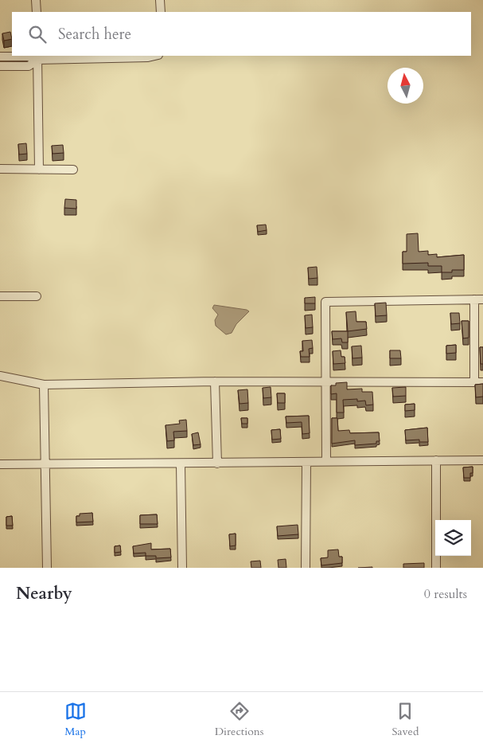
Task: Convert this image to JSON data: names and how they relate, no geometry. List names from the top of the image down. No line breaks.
{"north":"top","page":{"search":"Search here","heading":["Nearby","0 results"],"nav":["Map","Directions","Saved"]}}
